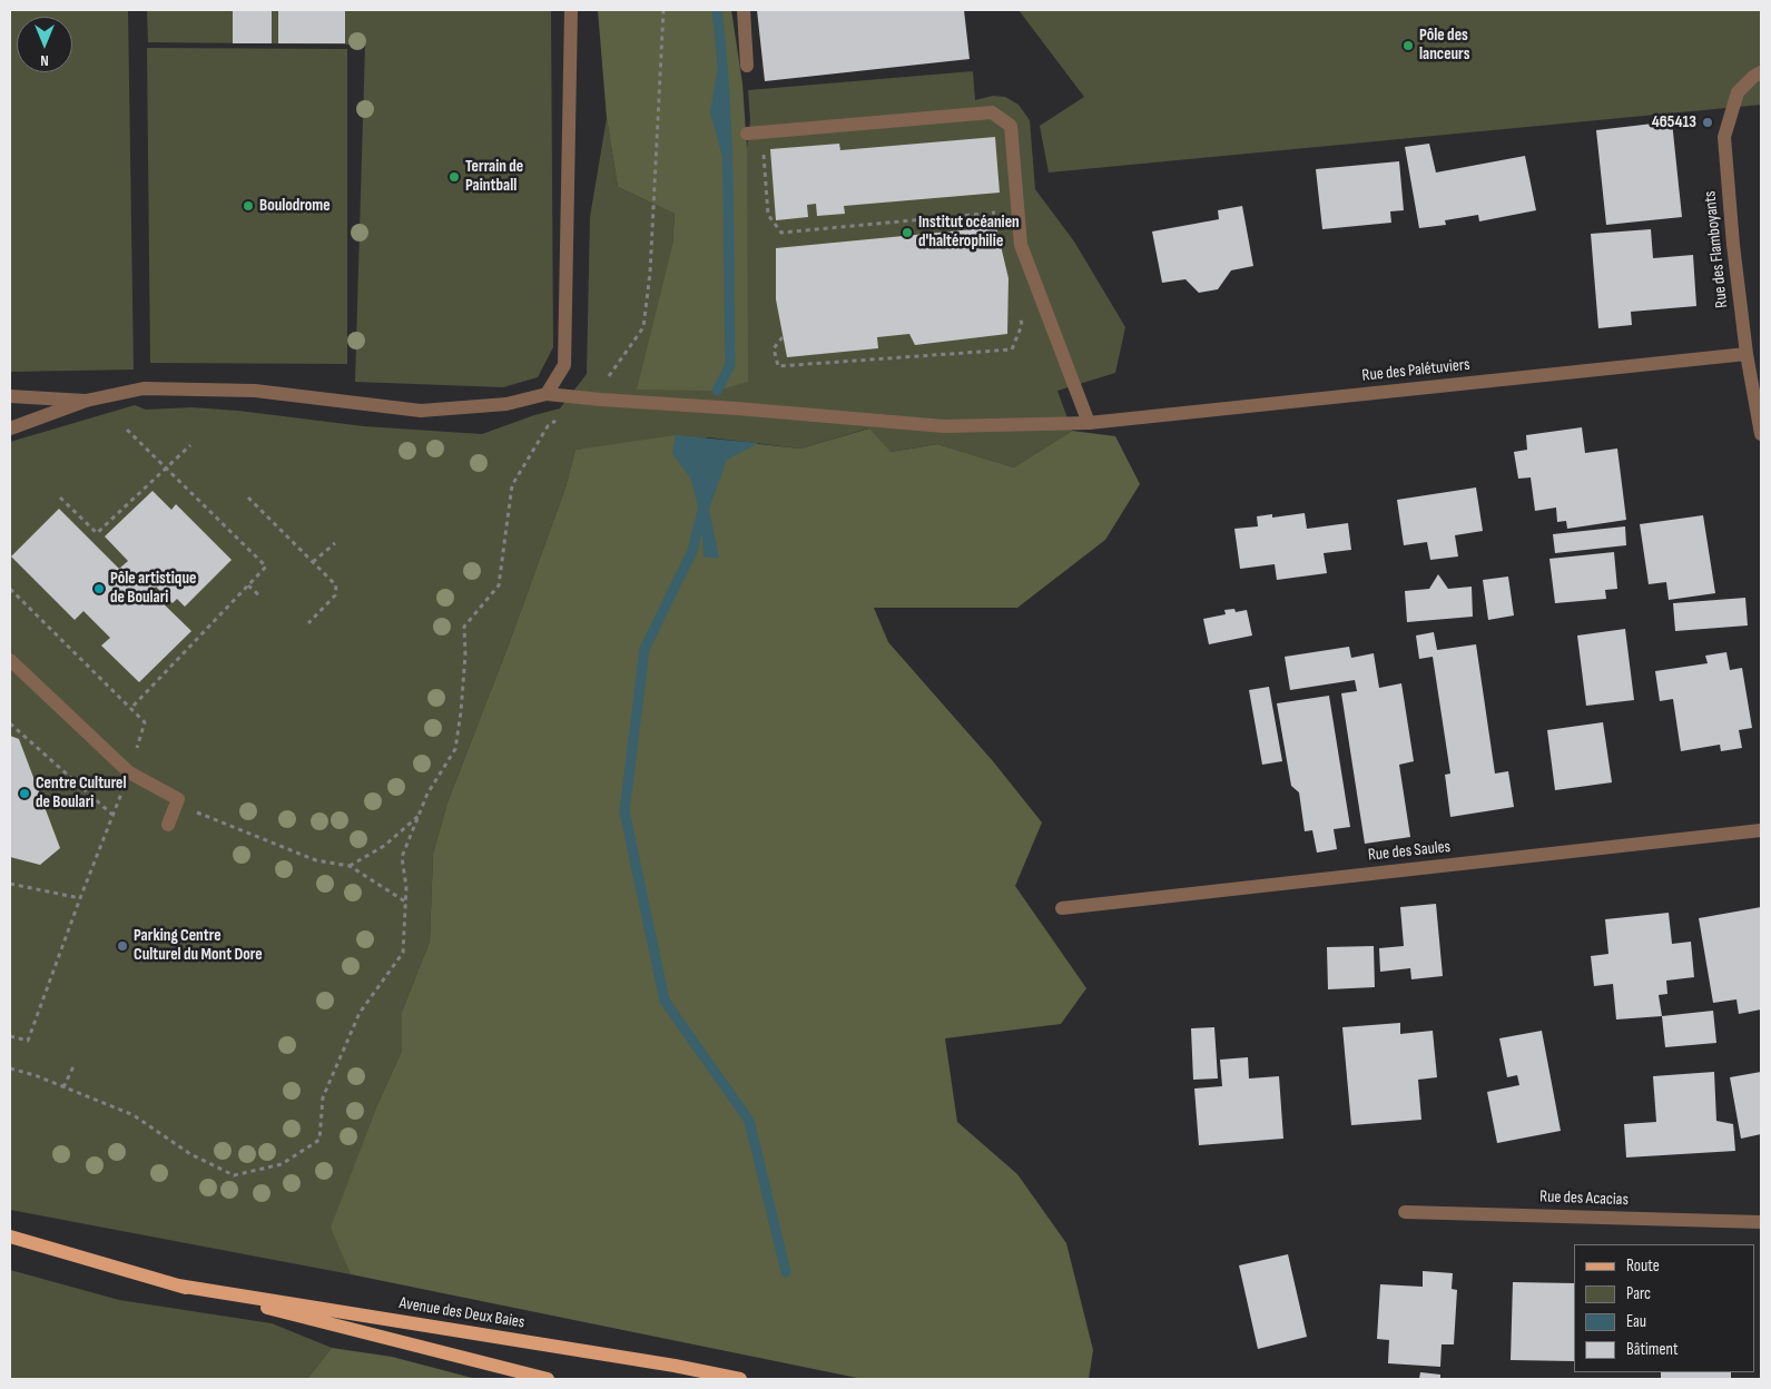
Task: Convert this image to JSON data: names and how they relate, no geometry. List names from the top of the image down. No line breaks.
{"streets":{"main road":["Avenue des Deux Baies"],"street":["Rue des Flamboyants","Rue des Palétuviers","Rue des Saules","Rue des Acacias"]},"crossings":[["Rue des Flamboyants","Rue des Palétuviers"]],"places":["Pôle des lanceurs","465413","Terrain de Paintball","Boulodrome","Institut océanien d'haltérophilie","Pôle artistique de Boulari","Centre Culturel de Boulari","Parking Centre Culturel du Mont Dore"],"legend":["Route","Parc","Eau","Bâtiment"],"north":"bottom"}
